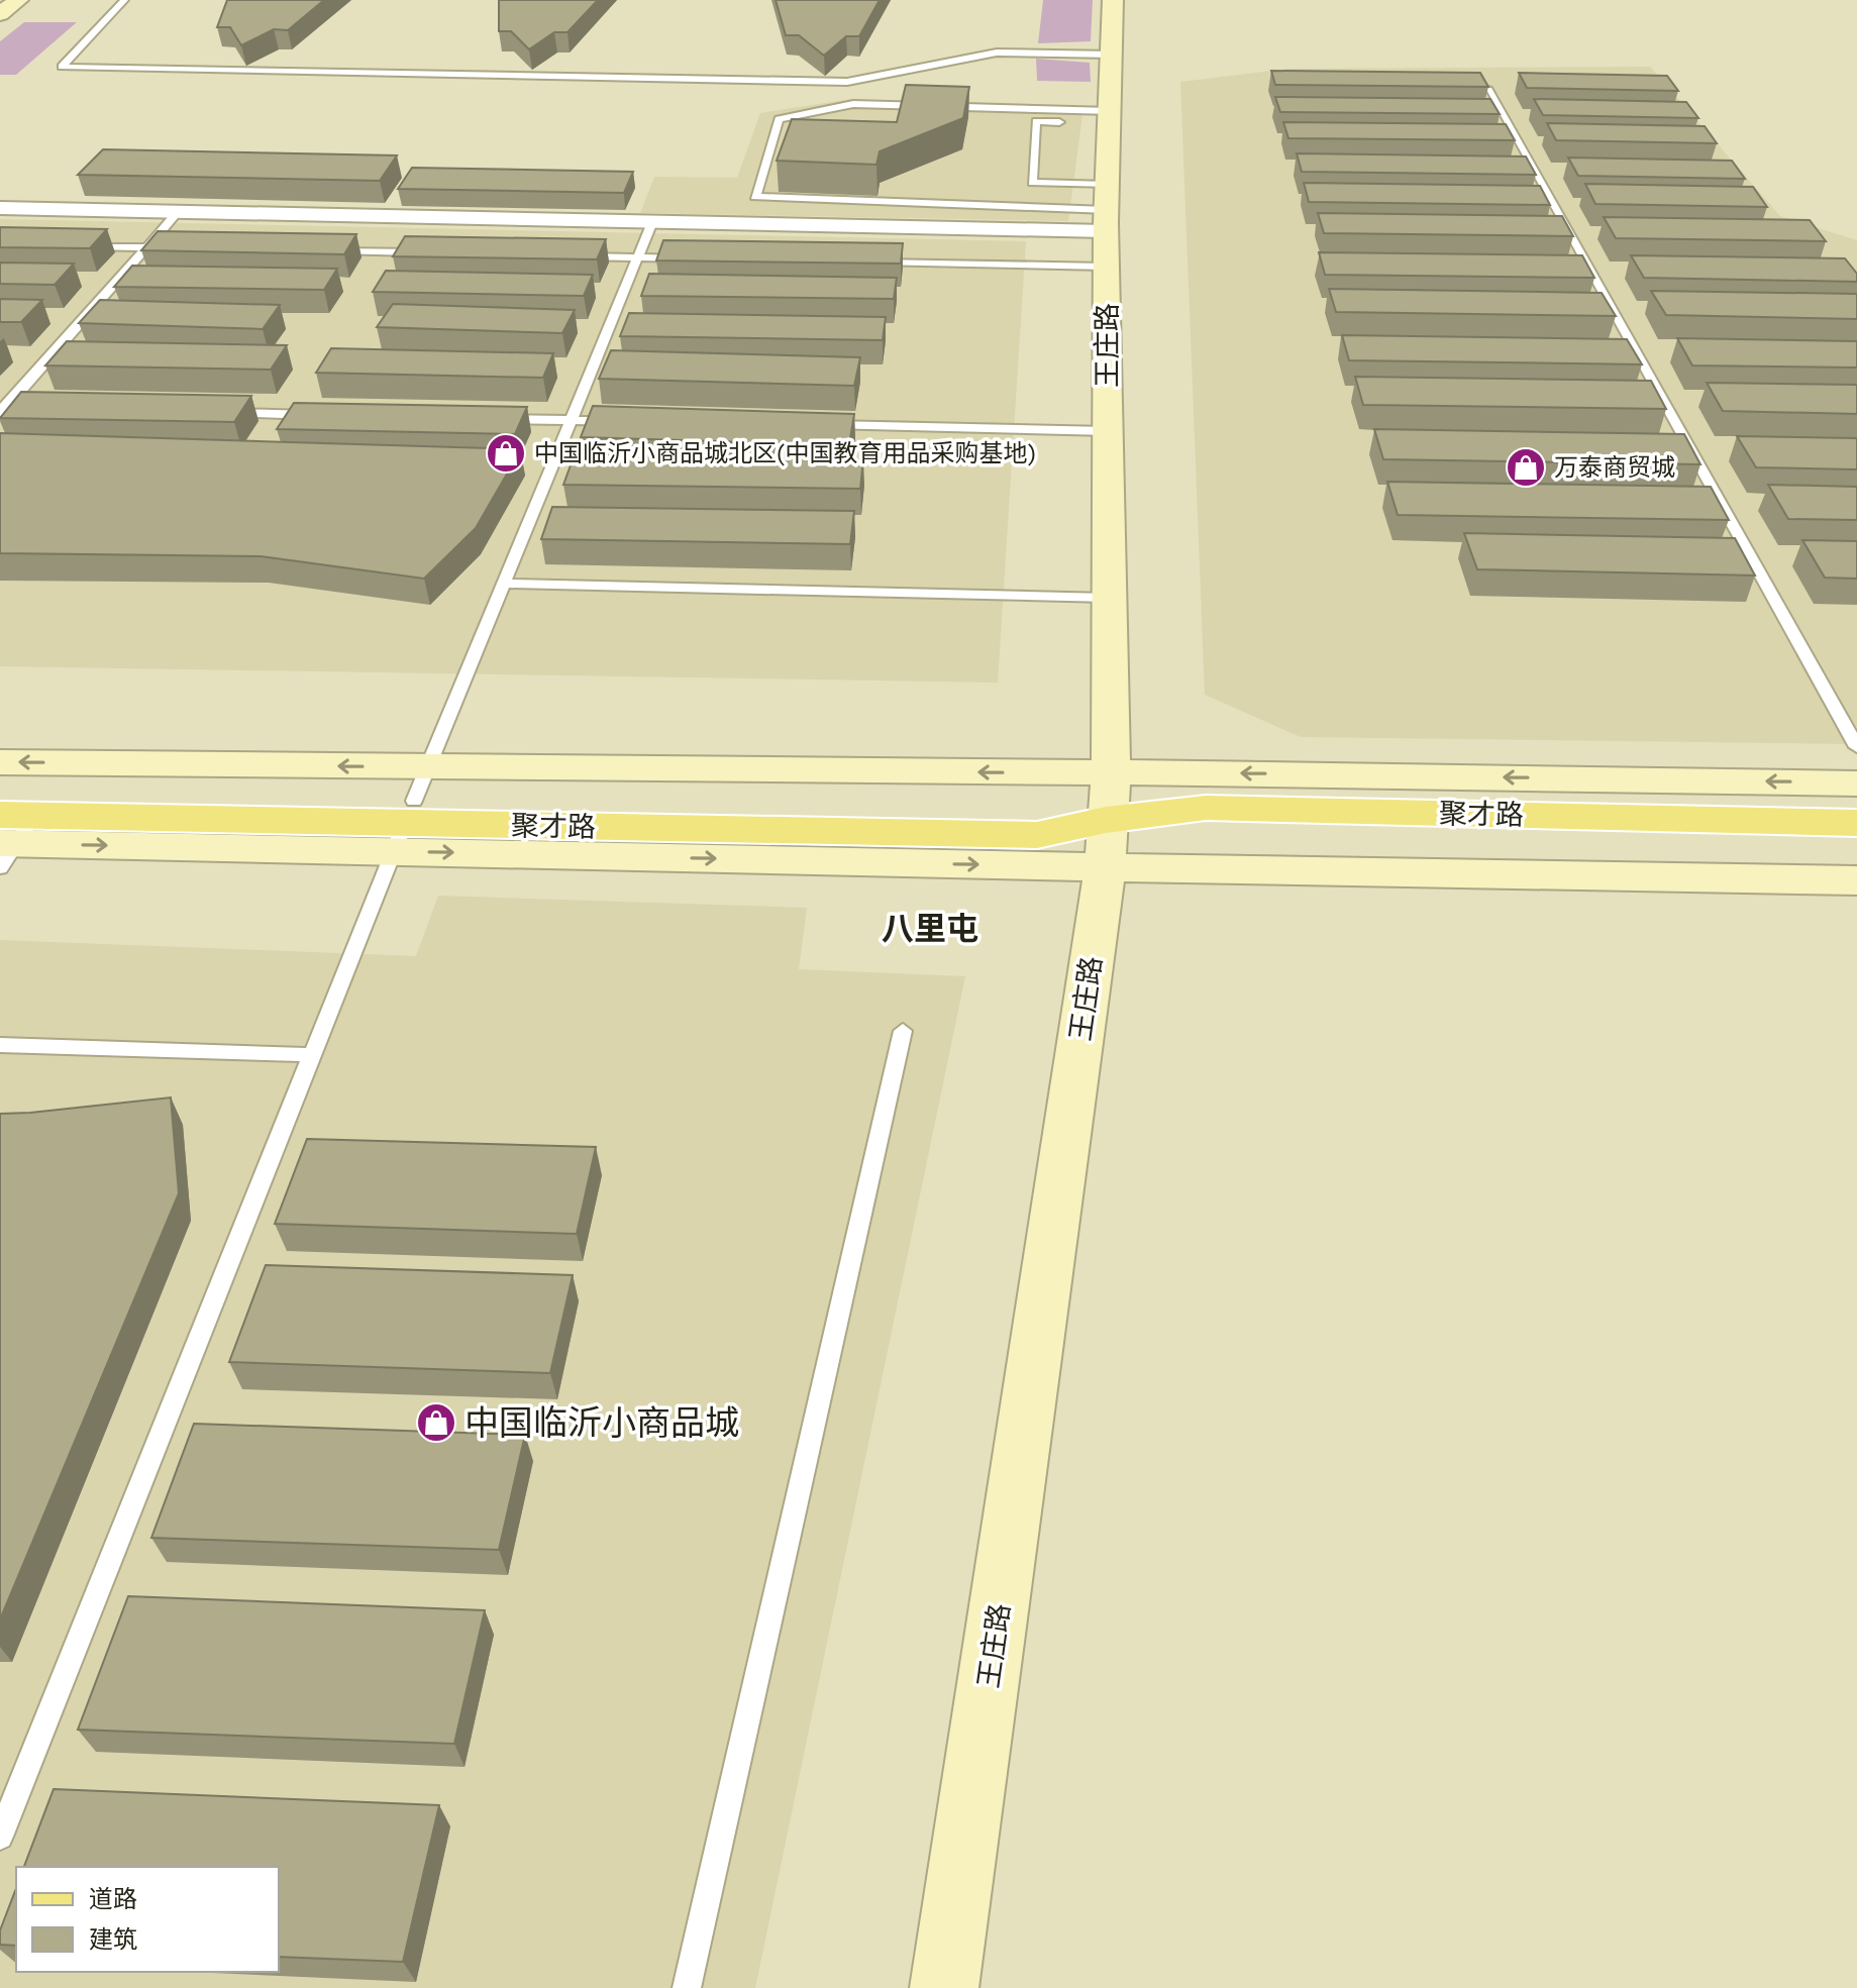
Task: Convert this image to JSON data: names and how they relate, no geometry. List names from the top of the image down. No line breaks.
{"streets":{"main road":["聚才路"],"street":["王庄路"]},"crossings":[["王庄路","聚才路"]],"districts":["八里屯"],"places":{"shop":["中国临沂小商品城北区(中国教育用品采购基地)","万泰商贸城","中国临沂小商品城"]},"legend":["道路","建筑"]}
